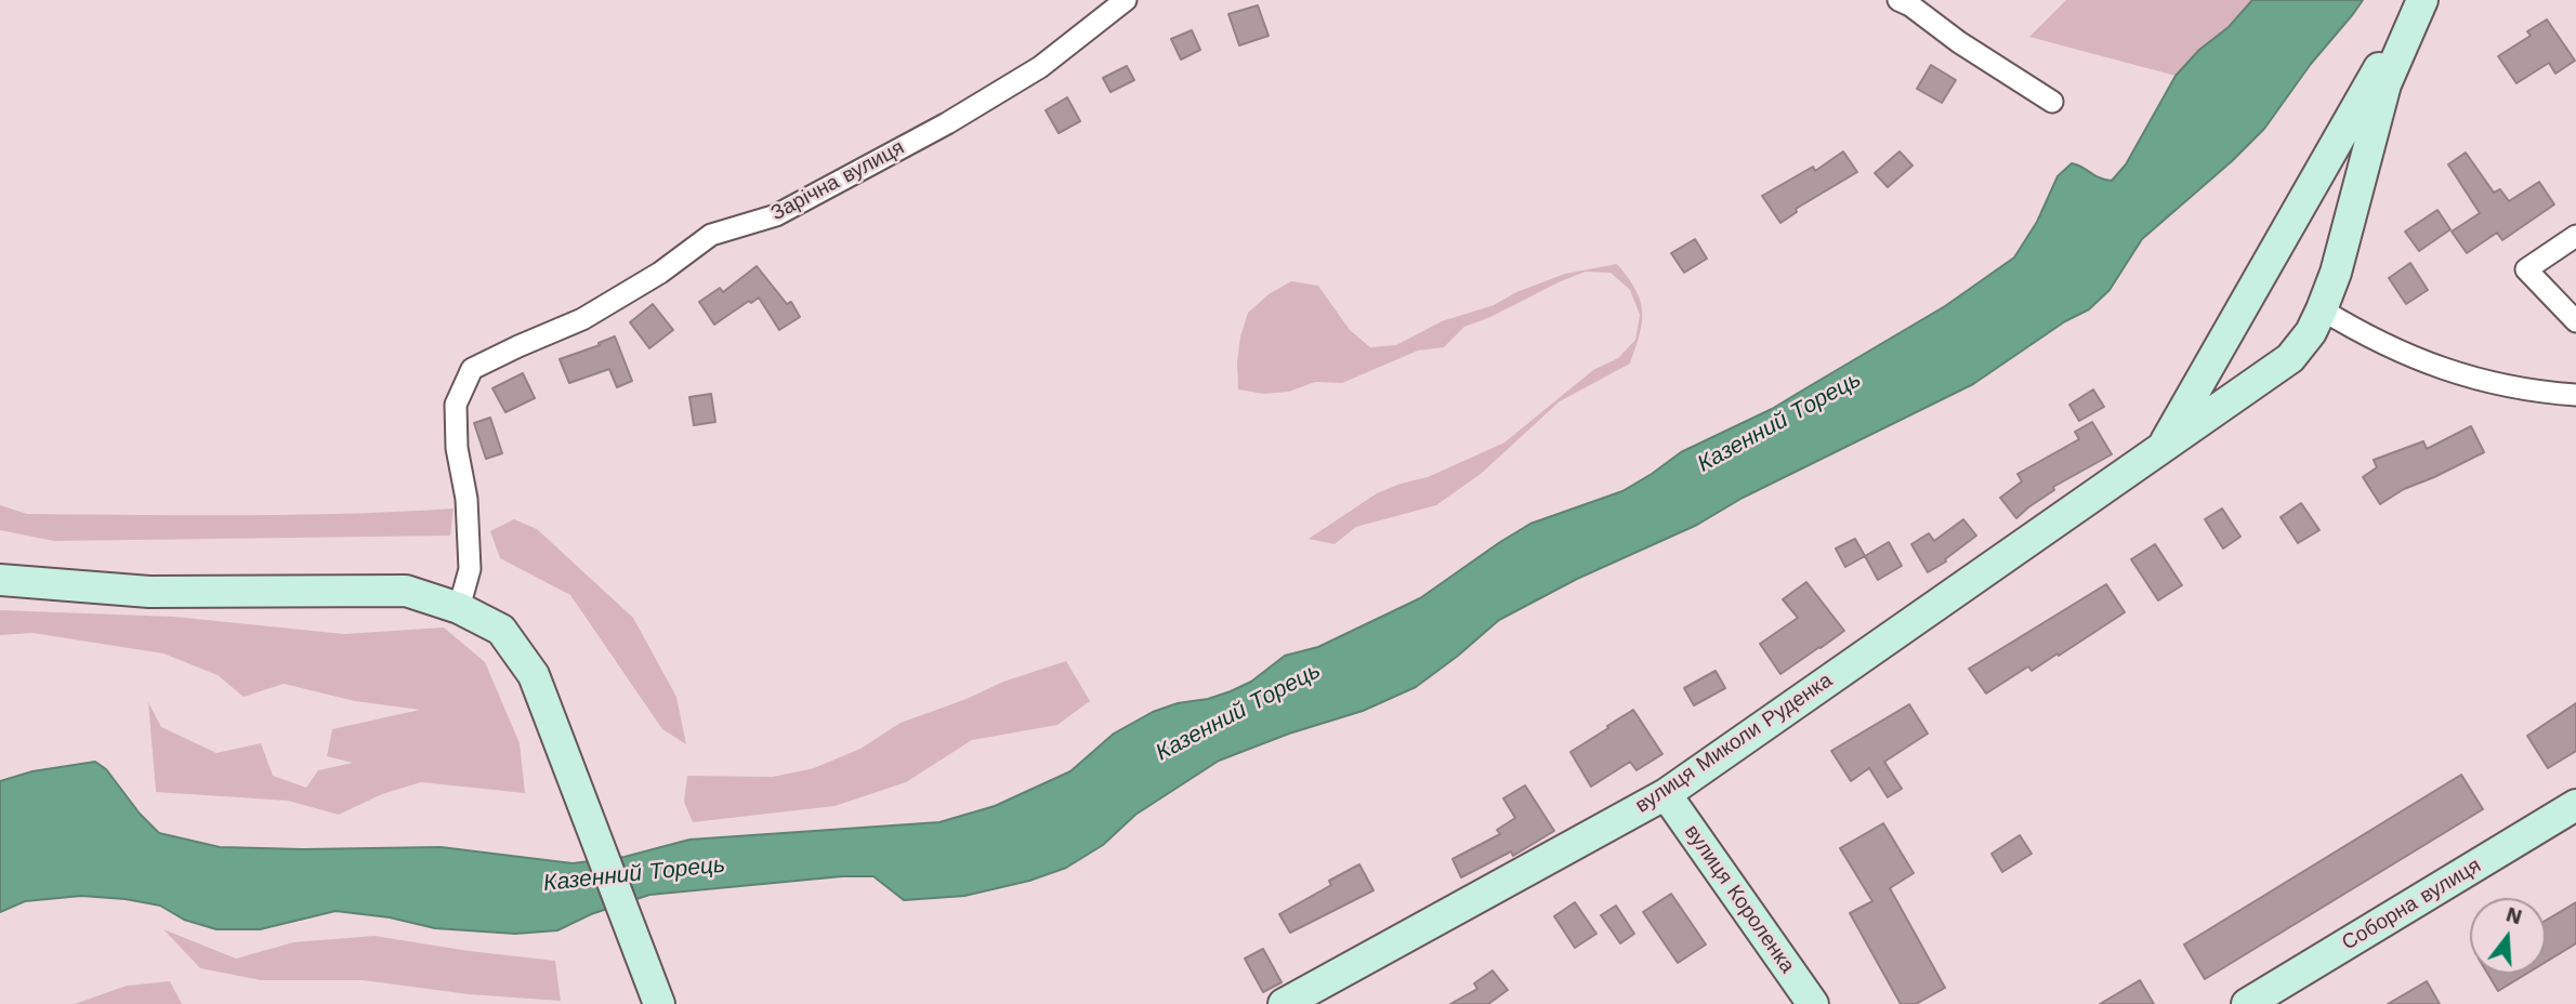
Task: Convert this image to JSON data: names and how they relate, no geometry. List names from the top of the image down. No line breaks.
{"streets":{"street":["Зарічна вулиця","вулиця Миколи Руденка","вулиця Короленка","Соборна вулиця"]},"crossings":[["вулиця Миколи Руденка","вулиця Короленка"]],"water":["Казенний Торець"],"north":"top"}
